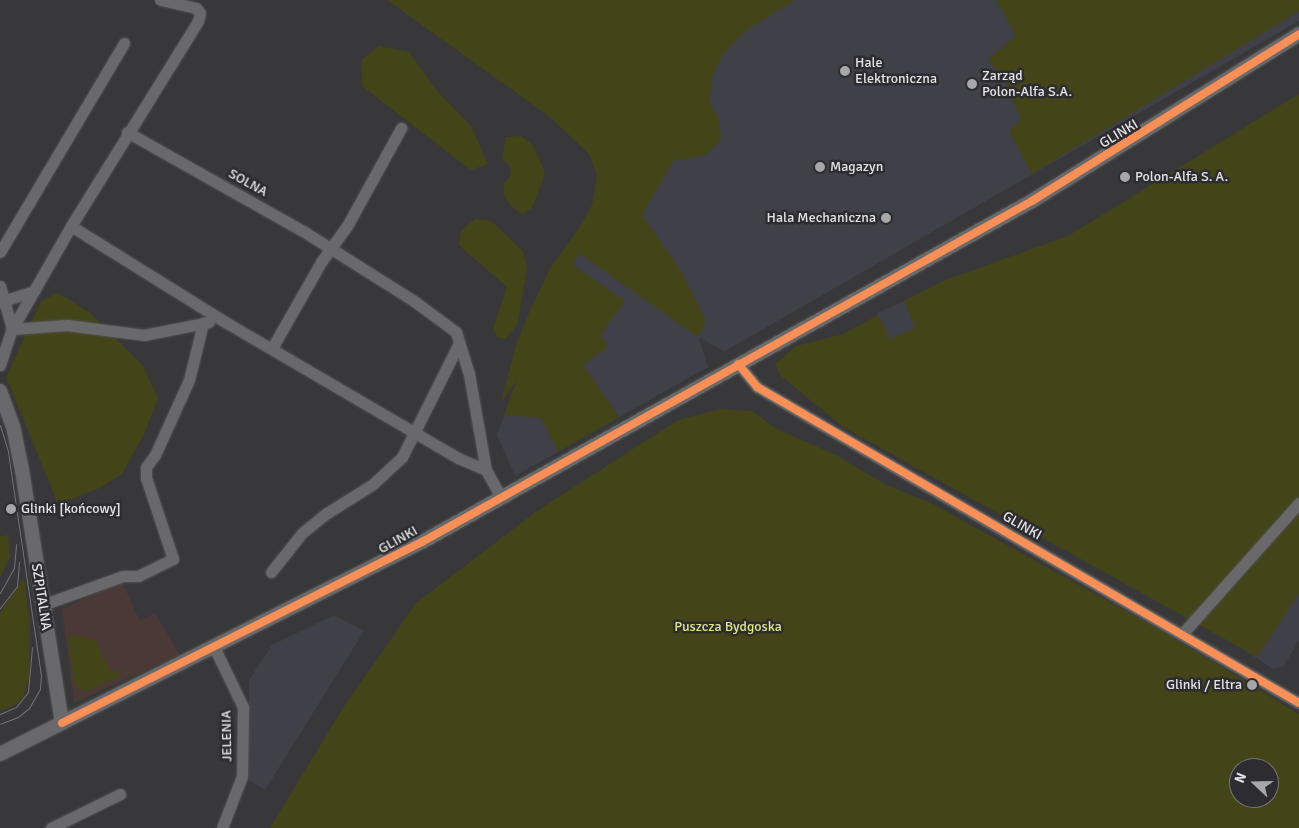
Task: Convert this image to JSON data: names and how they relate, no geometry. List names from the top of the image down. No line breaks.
{"streets":{"street":["GLINKI","SOLNA","SZPITALNA","JELENIA"]},"crossings":[["GLINKI","SOLNA"],["GLINKI","SZPITALNA"],["GLINKI","JELENIA"]],"parks":["Puszcza Bydgoska"],"places":["Hale Elektroniczna","Zarząd Polon-Alfa S.A.","Magazyn","Polon-Alfa S. A.","Hala Mechaniczna","Glinki [końcowy]","Glinki / Eltra"],"north":"left"}
